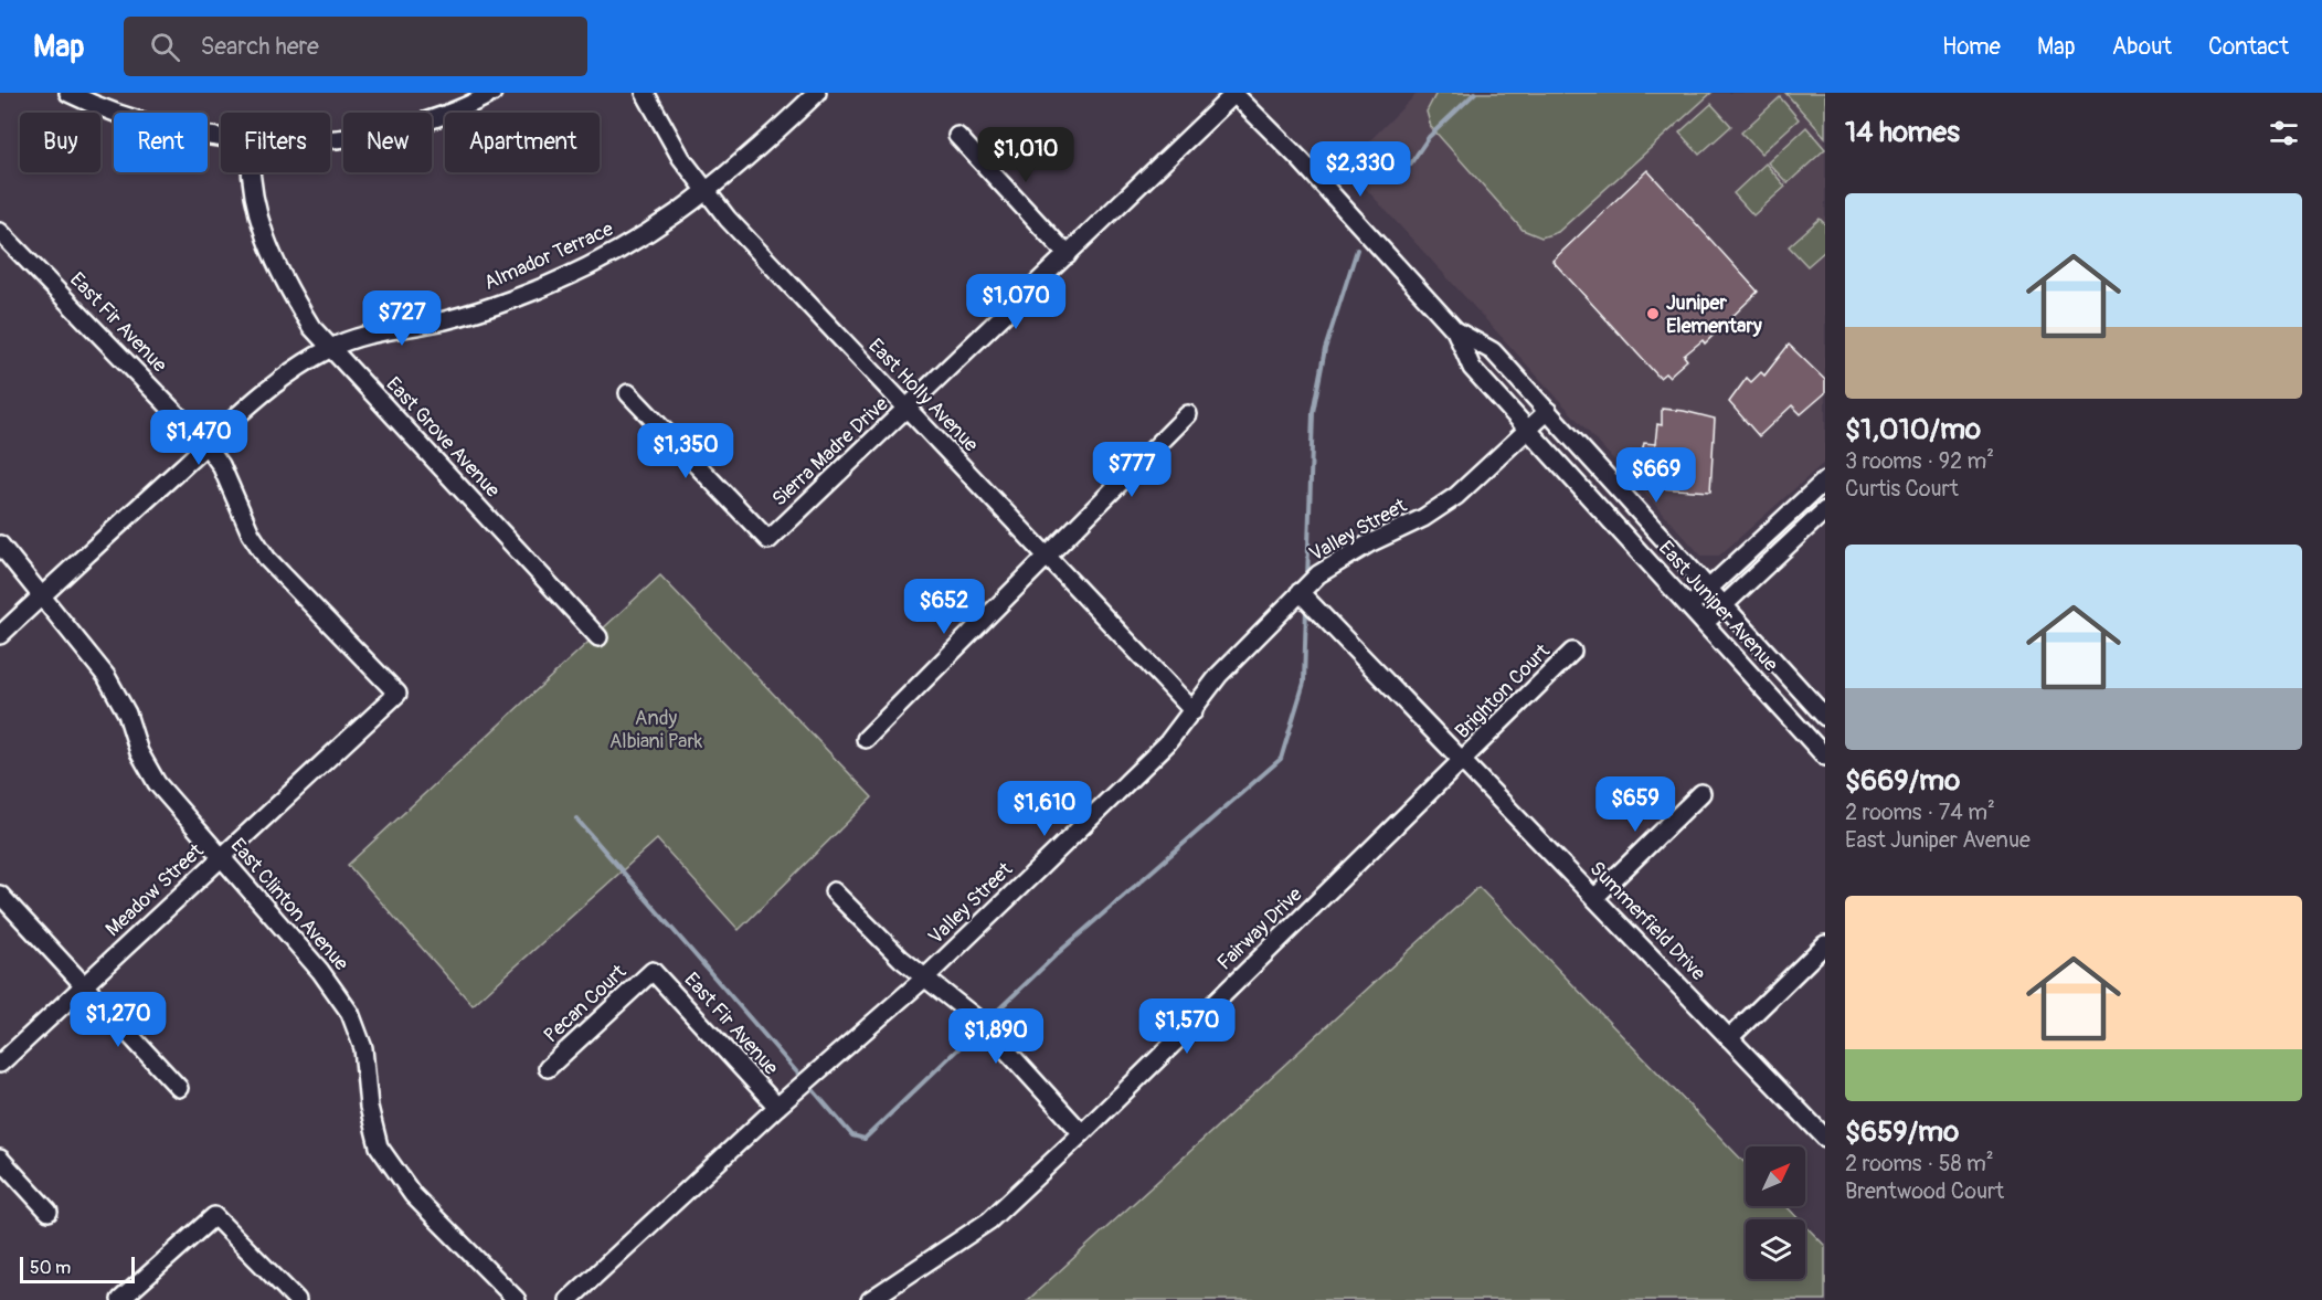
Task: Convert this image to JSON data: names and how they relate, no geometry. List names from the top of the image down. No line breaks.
{"streets":{"street":["Almador Terrace","East Fir Avenue","East Holly Avenue","East Grove Avenue","Sierra Madre Drive","Valley Street","East Juniper Avenue","Brighton Court","Meadow Street","East Clinton Avenue","Summerfield Drive","Fairway Drive","Pecan Court"]},"crossings":[["Almador Terrace","East Fir Avenue"],["Almador Terrace","East Holly Avenue"],["Almador Terrace","East Grove Avenue"],["Almador Terrace","East Clinton Avenue"],["East Fir Avenue","Valley Street"],["East Fir Avenue","Meadow Street"],["East Fir Avenue","Pecan Court"],["East Holly Avenue","Sierra Madre Drive"],["East Holly Avenue","Valley Street"],["Sierra Madre Drive","East Juniper Avenue"],["Valley Street","East Juniper Avenue"],["Valley Street","Summerfield Drive"],["Brighton Court","Summerfield Drive"],["Brighton Court","Fairway Drive"],["Meadow Street","East Clinton Avenue"],["Summerfield Drive","Fairway Drive"]],"parks":["Andy Albiani Park"],"places":["Juniper Elementary"],"scale_bar":"50 m","north":"top right","page":{"header":"Map","search":"Search here","nav":["Home","Map","About","Contact"],"heading":"14 homes","chip":["Buy","Rent","Filters","New","Apartment"],"price":["$1,010","$2,330","$1,070","$727","$1,470","$1,350","$777","$669","$652","$659","$1,610","$1,270","$1,570","$1,890"],"list":[{"name":"$1,010/mo","note":"3 rooms · 92 m² · Curtis Court"},{"name":"$669/mo","note":"2 rooms · 74 m² · East Juniper Avenue"},{"name":"$659/mo","note":"2 rooms · 58 m² · Brentwood Court"}],"scale":"50 m"}}
